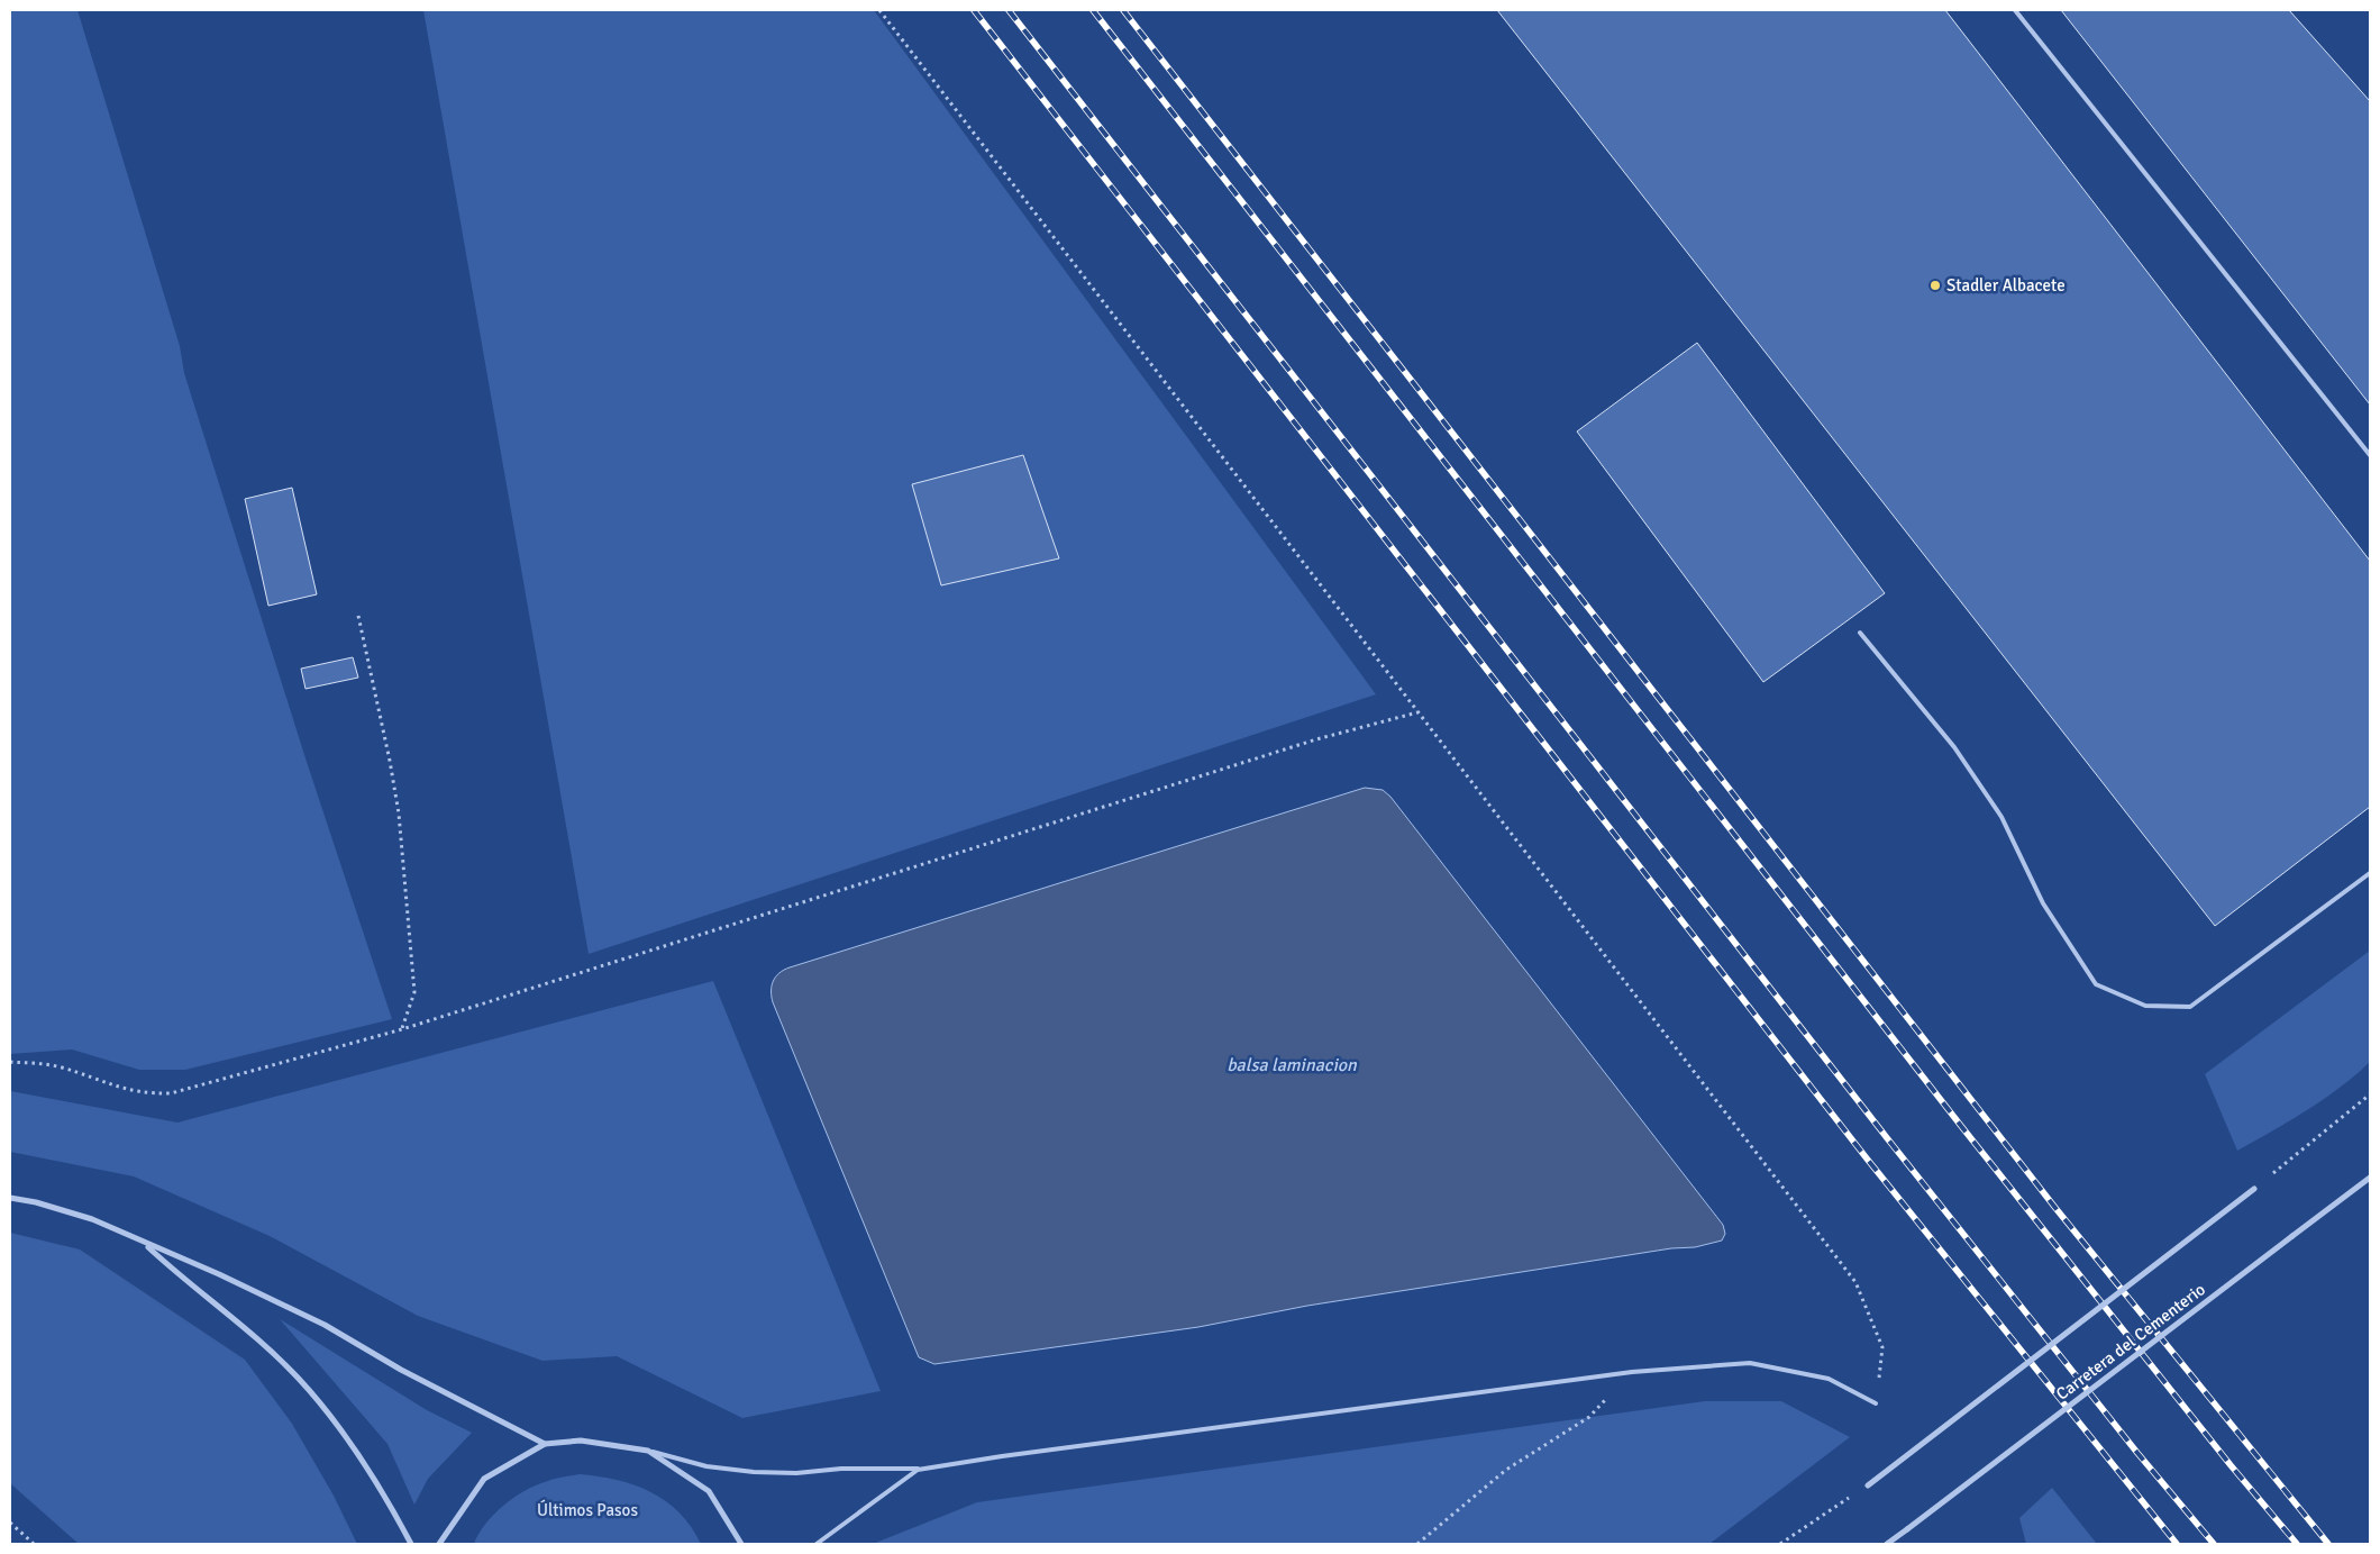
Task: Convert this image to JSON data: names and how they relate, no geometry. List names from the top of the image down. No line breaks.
{"streets":{"street":["Carretera del Cementerio"]},"water":["balsa laminacion"],"parks":["Últimos Pasos"],"places":["Stadler Albacete"]}
